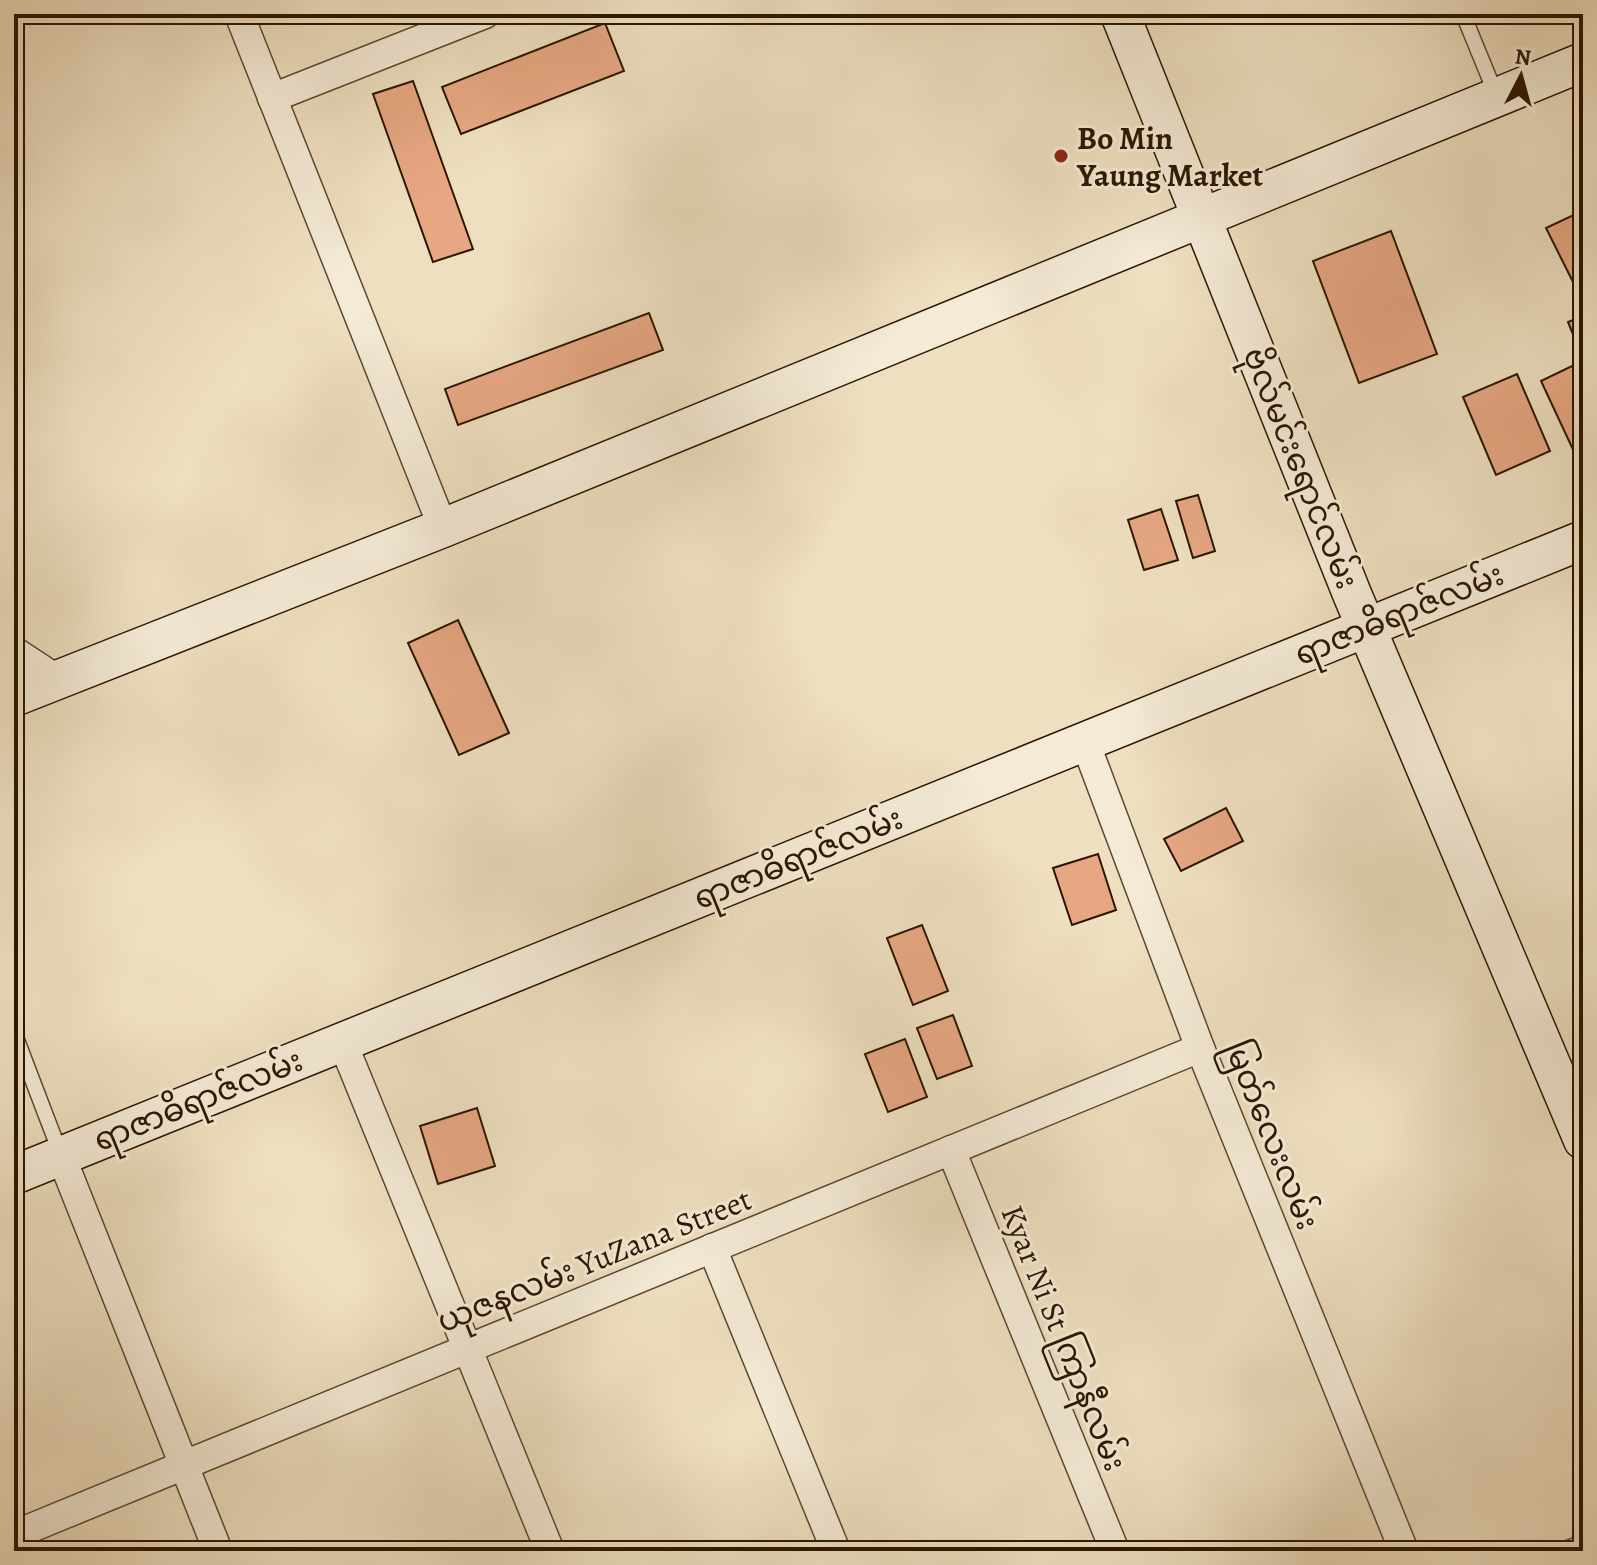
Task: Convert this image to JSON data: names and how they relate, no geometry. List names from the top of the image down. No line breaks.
{"streets":{"street":["ဗိုလ်မင်းရောင်လမ်း","ရာဇာဓိရာဇ်လမ်း","မြတ်လေးလမ်း","ယုဇနလမ်း YuZana Street","Kyar Ni St ကြာနီလမ်း"]},"crossings":[["ဗိုလ်မင်းရောင်လမ်း","ရာဇာဓိရာဇ်လမ်း"],["ရာဇာဓိရာဇ်လမ်း","မြတ်လေးလမ်း"],["မြတ်လေးလမ်း","ယုဇနလမ်း YuZana Street"],["ယုဇနလမ်း YuZana Street","Kyar Ni St ကြာနီလမ်း"]],"places":["Bo Min Yaung Market"],"north":"top"}
